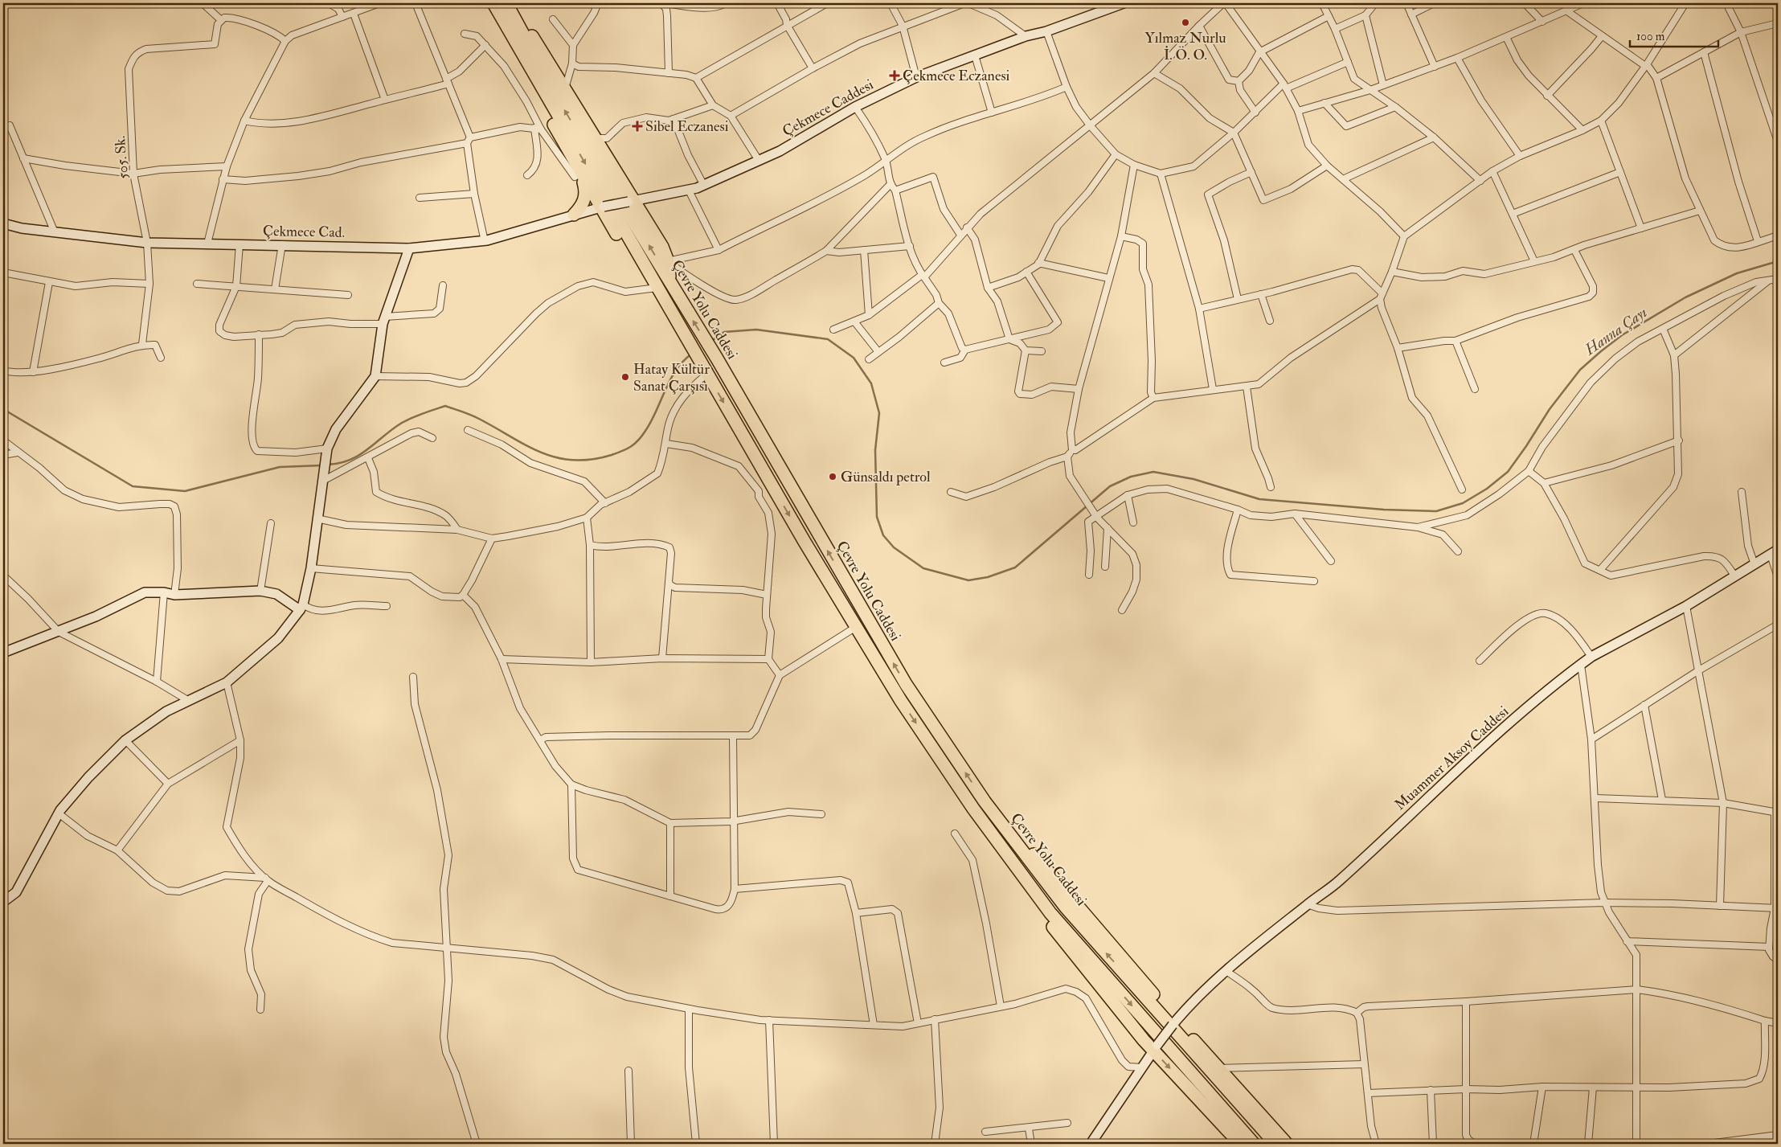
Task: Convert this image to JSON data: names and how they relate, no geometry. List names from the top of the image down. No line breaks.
{"streets":{"highway":["Çevre Yolu Caddesi"],"street":["Çekmece Caddesi","505. Sk.","Çekmece Cad.","Muammer Aksoy Caddesi"]},"crossings":[["Çekmece Caddesi","Çekmece Cad."],["505. Sk.","Çekmece Cad."]],"water":["Hanna Çayı"],"places":{"other":["Yılmaz Nurlu İ. Ö. O.","Hatay Kültür Sanat Çarşısı","Günsaldı petrol"],"health":["Çekmece Eczanesi","Sibel Eczanesi"]},"scale_bar":"100 m"}
